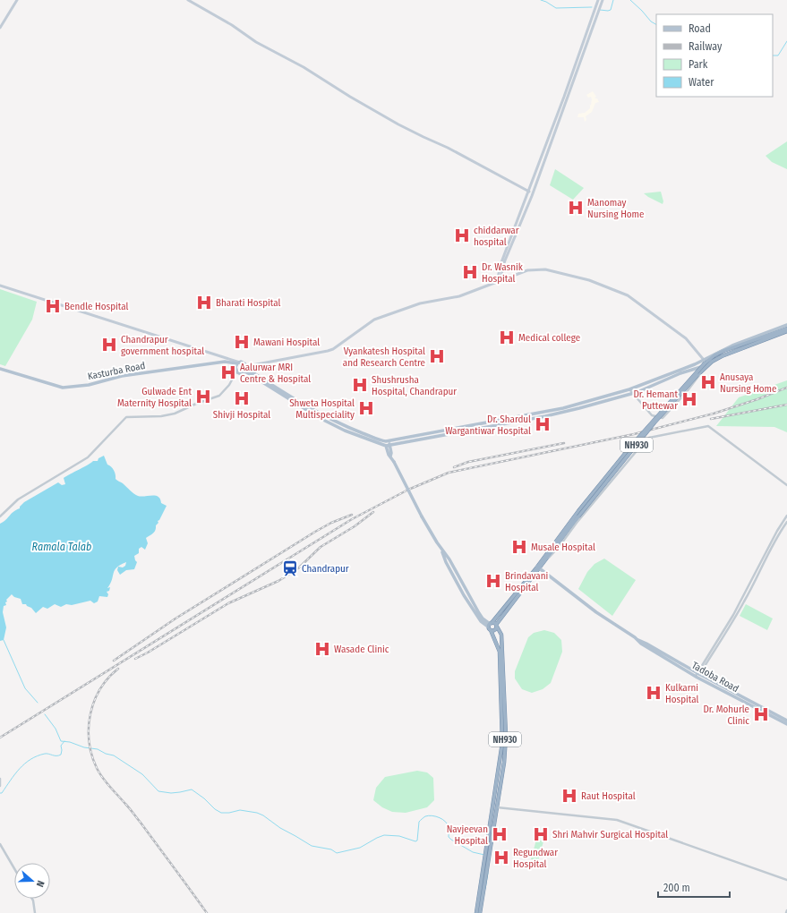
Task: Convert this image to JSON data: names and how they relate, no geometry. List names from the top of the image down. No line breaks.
{"streets":{"highway":["NH930"],"main road":["Kasturba Road","Tadoba Road"]},"crossings":[["NH930","Tadoba Road"]],"water":["Ramala Talab"],"places":{"hospital":["Manomay Nursing Home","chiddarwar hospital","Dr. Wasnik Hospital","Bharati Hospital","Bendle Hospital","Medical college","Mawani Hospital","Chandrapur government hospital","Vyankatesh Hospital and Research Centre","Aalurwar MRI Centre & Hospital","Anusaya Nursing Home","Shushrusha Hospital, Chandrapur","Gulwade Ent Maternity Hospital","Shivji Hospital","Dr. Hemant Puttewar","Shweta Hospital Multispeciality","Dr. Shardul Wargantiwar Hospital","Musale Hospital","Brindavani Hospital","Wasade Clinic","Kulkarni Hospital","Dr. Mohurle Clinic","Raut Hospital","Navjeevan Hospital","Shri Mahvir Surgical Hospital","Regundwar Hospital"],"station":["Chandrapur"]},"legend":["Road","Railway","Park","Water"],"scale_bar":"200 m","north":"right"}
